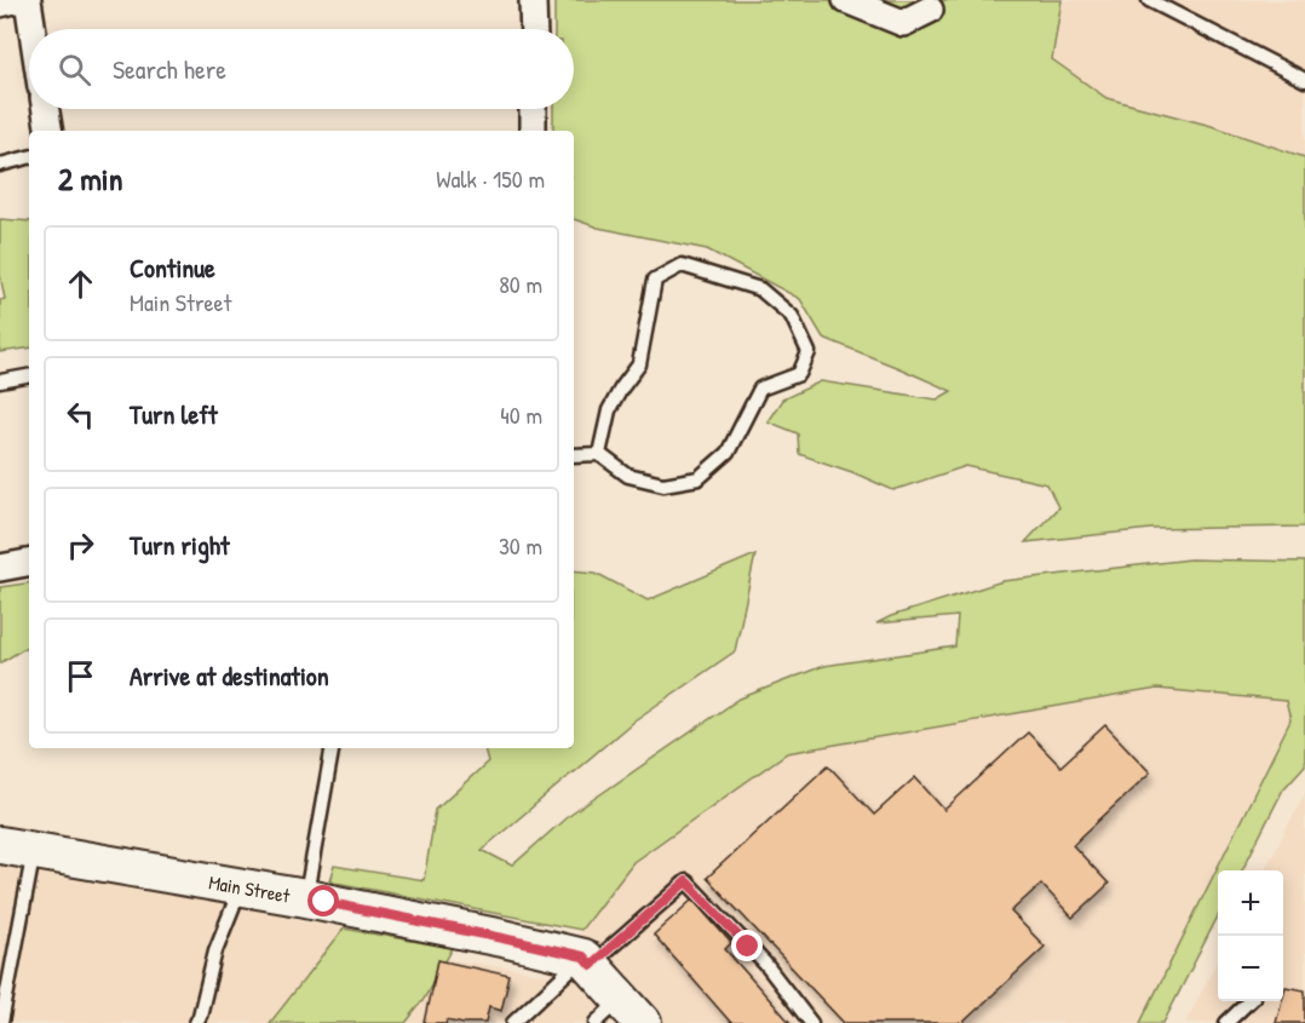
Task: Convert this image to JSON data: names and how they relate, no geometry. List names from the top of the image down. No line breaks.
{"streets":{"street":["Main Street"]},"page":{"search":"Search here","heading":["2 min","Walk · 150 m"],"list":[["Continue","Main Street","80 m"],["Turn left","40 m"],["Turn right","30 m"],"Arrive at destination"],"map_buttons":["+","−"]}}
